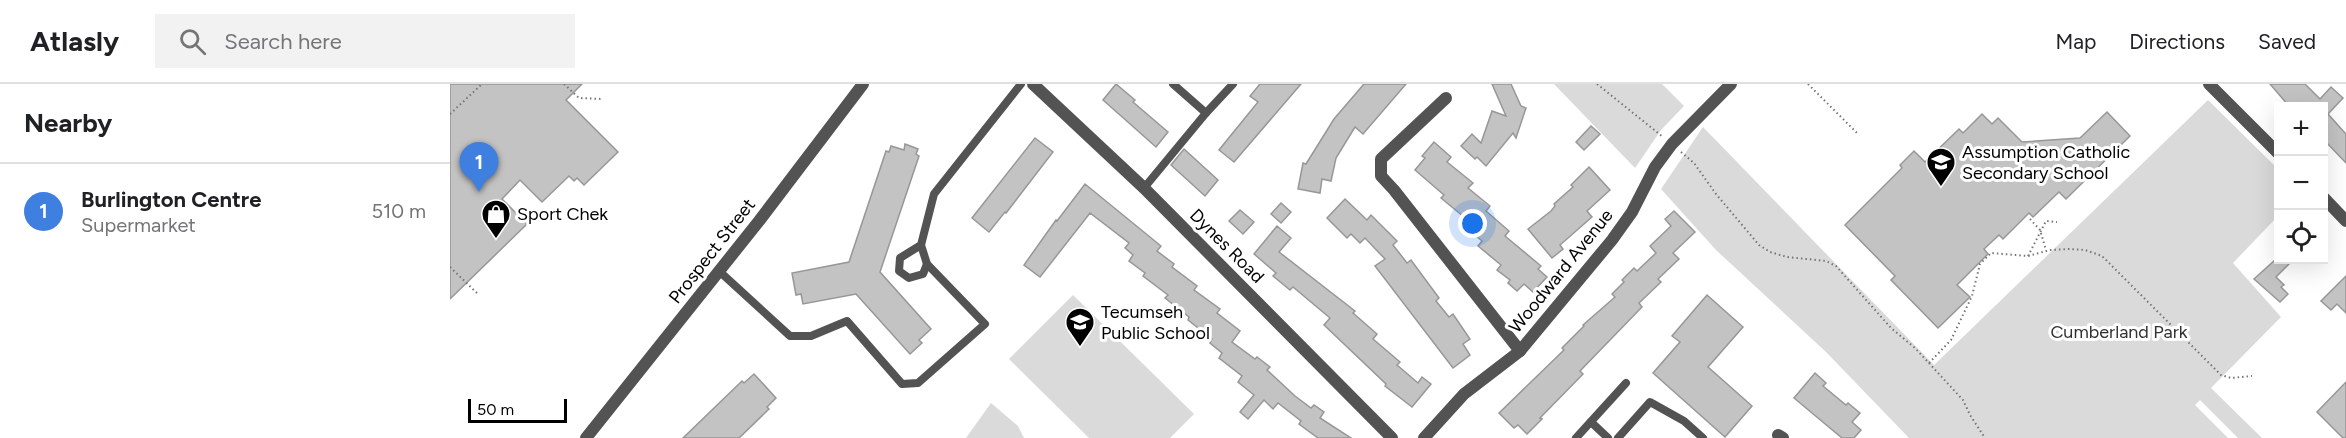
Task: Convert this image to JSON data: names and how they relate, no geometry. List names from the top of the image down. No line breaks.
{"streets":{"street":["Dynes Road","Prospect Street","Woodward Avenue"]},"parks":["Cumberland Park"],"places":{"school or university":["Assumption Catholic Secondary School","Tecumseh Public School"],"shop":["Sport Chek"]},"scale_bar":"50 m","page":{"header":"Atlasly","search":"Search here","nav":["Map","Directions","Saved"],"heading":"Nearby","map_buttons":["+","−"],"pins":"1","list":[{"mark":"1","name":"Burlington Centre","note":"Supermarket","value":"510 m"}],"scale":"50 m"}}
